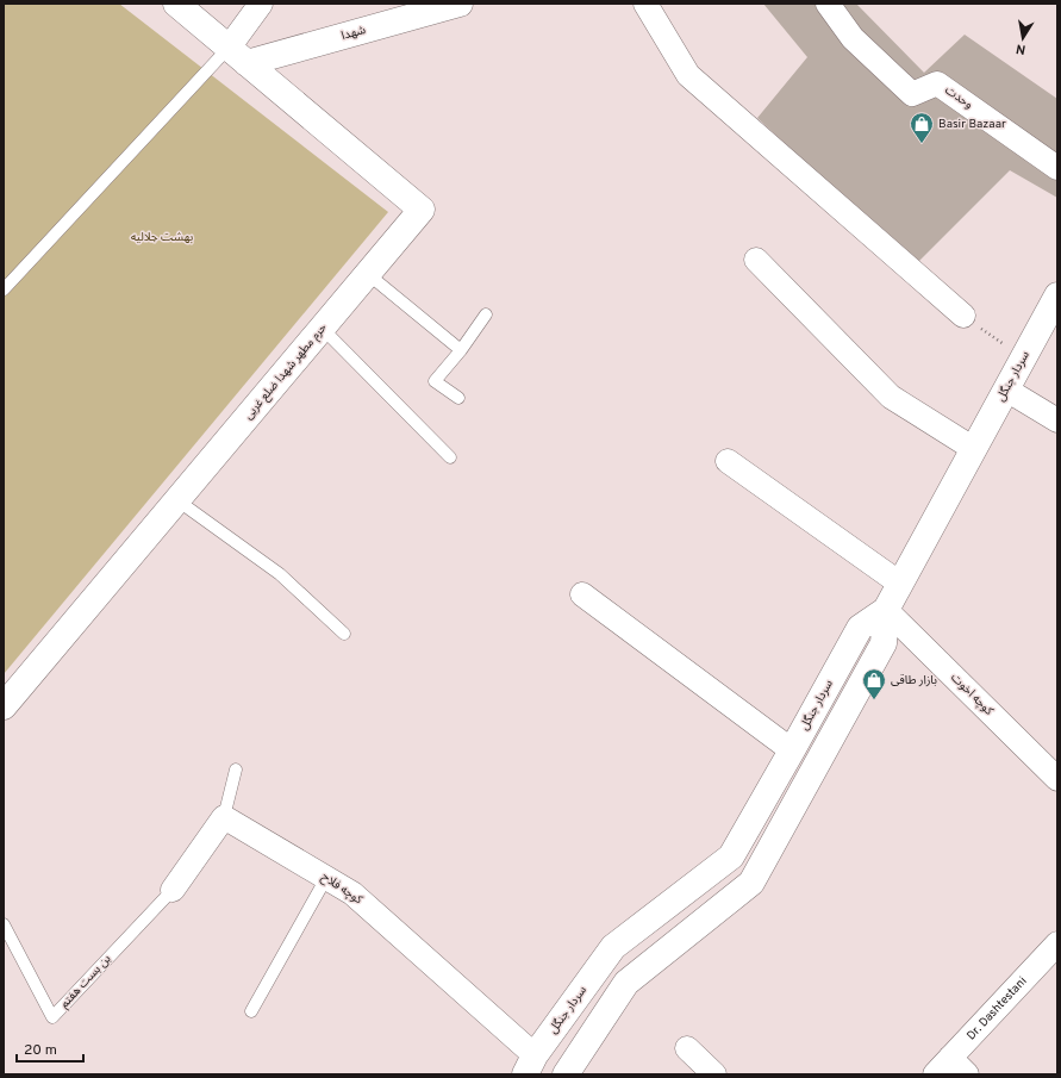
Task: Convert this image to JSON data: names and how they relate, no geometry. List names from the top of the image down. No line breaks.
{"streets":{"main road":["شهدا","حرم مطهر شهدا ضلع غربی","سردار جنگل"],"street":["وحدت","کوچه اخوت","کوچه فلاح","Dr. Dashtestani"],"lane":["بن بست هفتم"]},"crossings":[["شهدا","حرم مطهر شهدا ضلع غربی"],["سردار جنگل","کوچه اخوت"],["سردار جنگل","کوچه فلاح"]],"parks":["بهشت جلالیه"],"places":{"shop":["Basir Bazaar","بازار طاقی"]},"scale_bar":"20 m","north":"bottom"}
